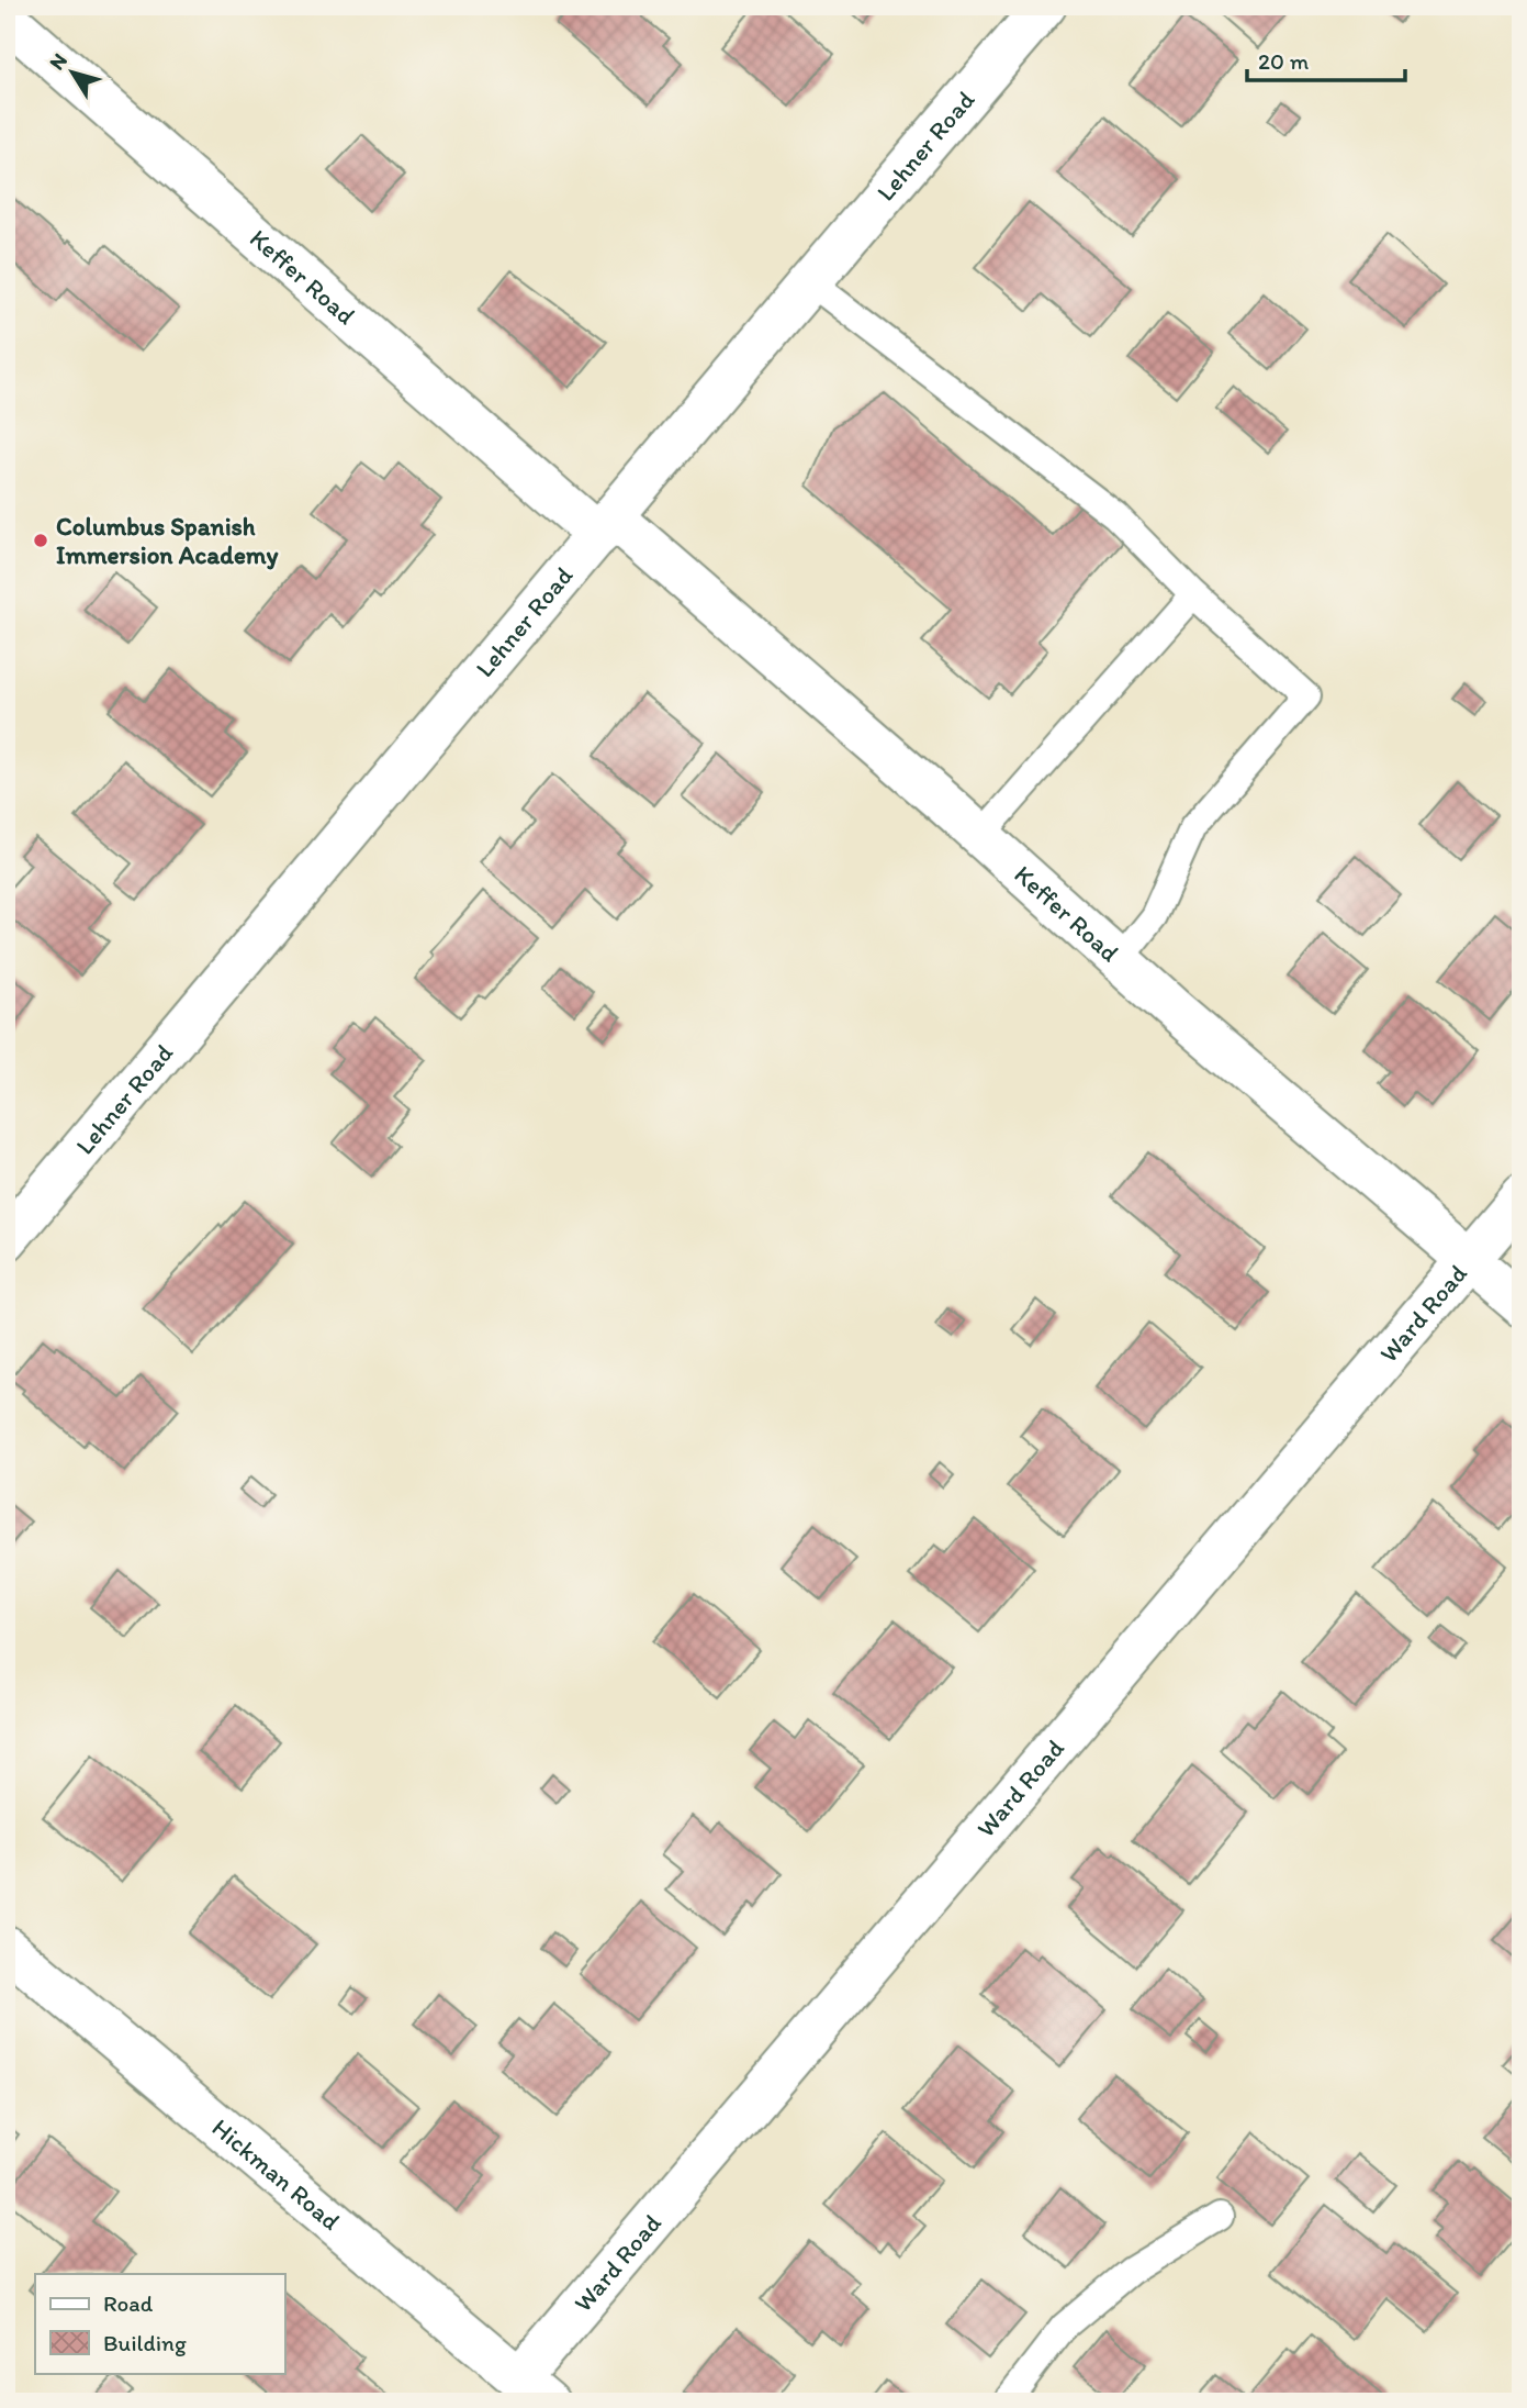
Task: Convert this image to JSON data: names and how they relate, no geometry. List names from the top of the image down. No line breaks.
{"streets":{"street":["Lehner Road","Keffer Road","Ward Road","Hickman Road"]},"crossings":[["Lehner Road","Keffer Road"],["Keffer Road","Ward Road"],["Ward Road","Hickman Road"]],"places":["Columbus Spanish Immersion Academy"],"legend":["Road","Building"],"scale_bar":"20 m","north":"top left"}
